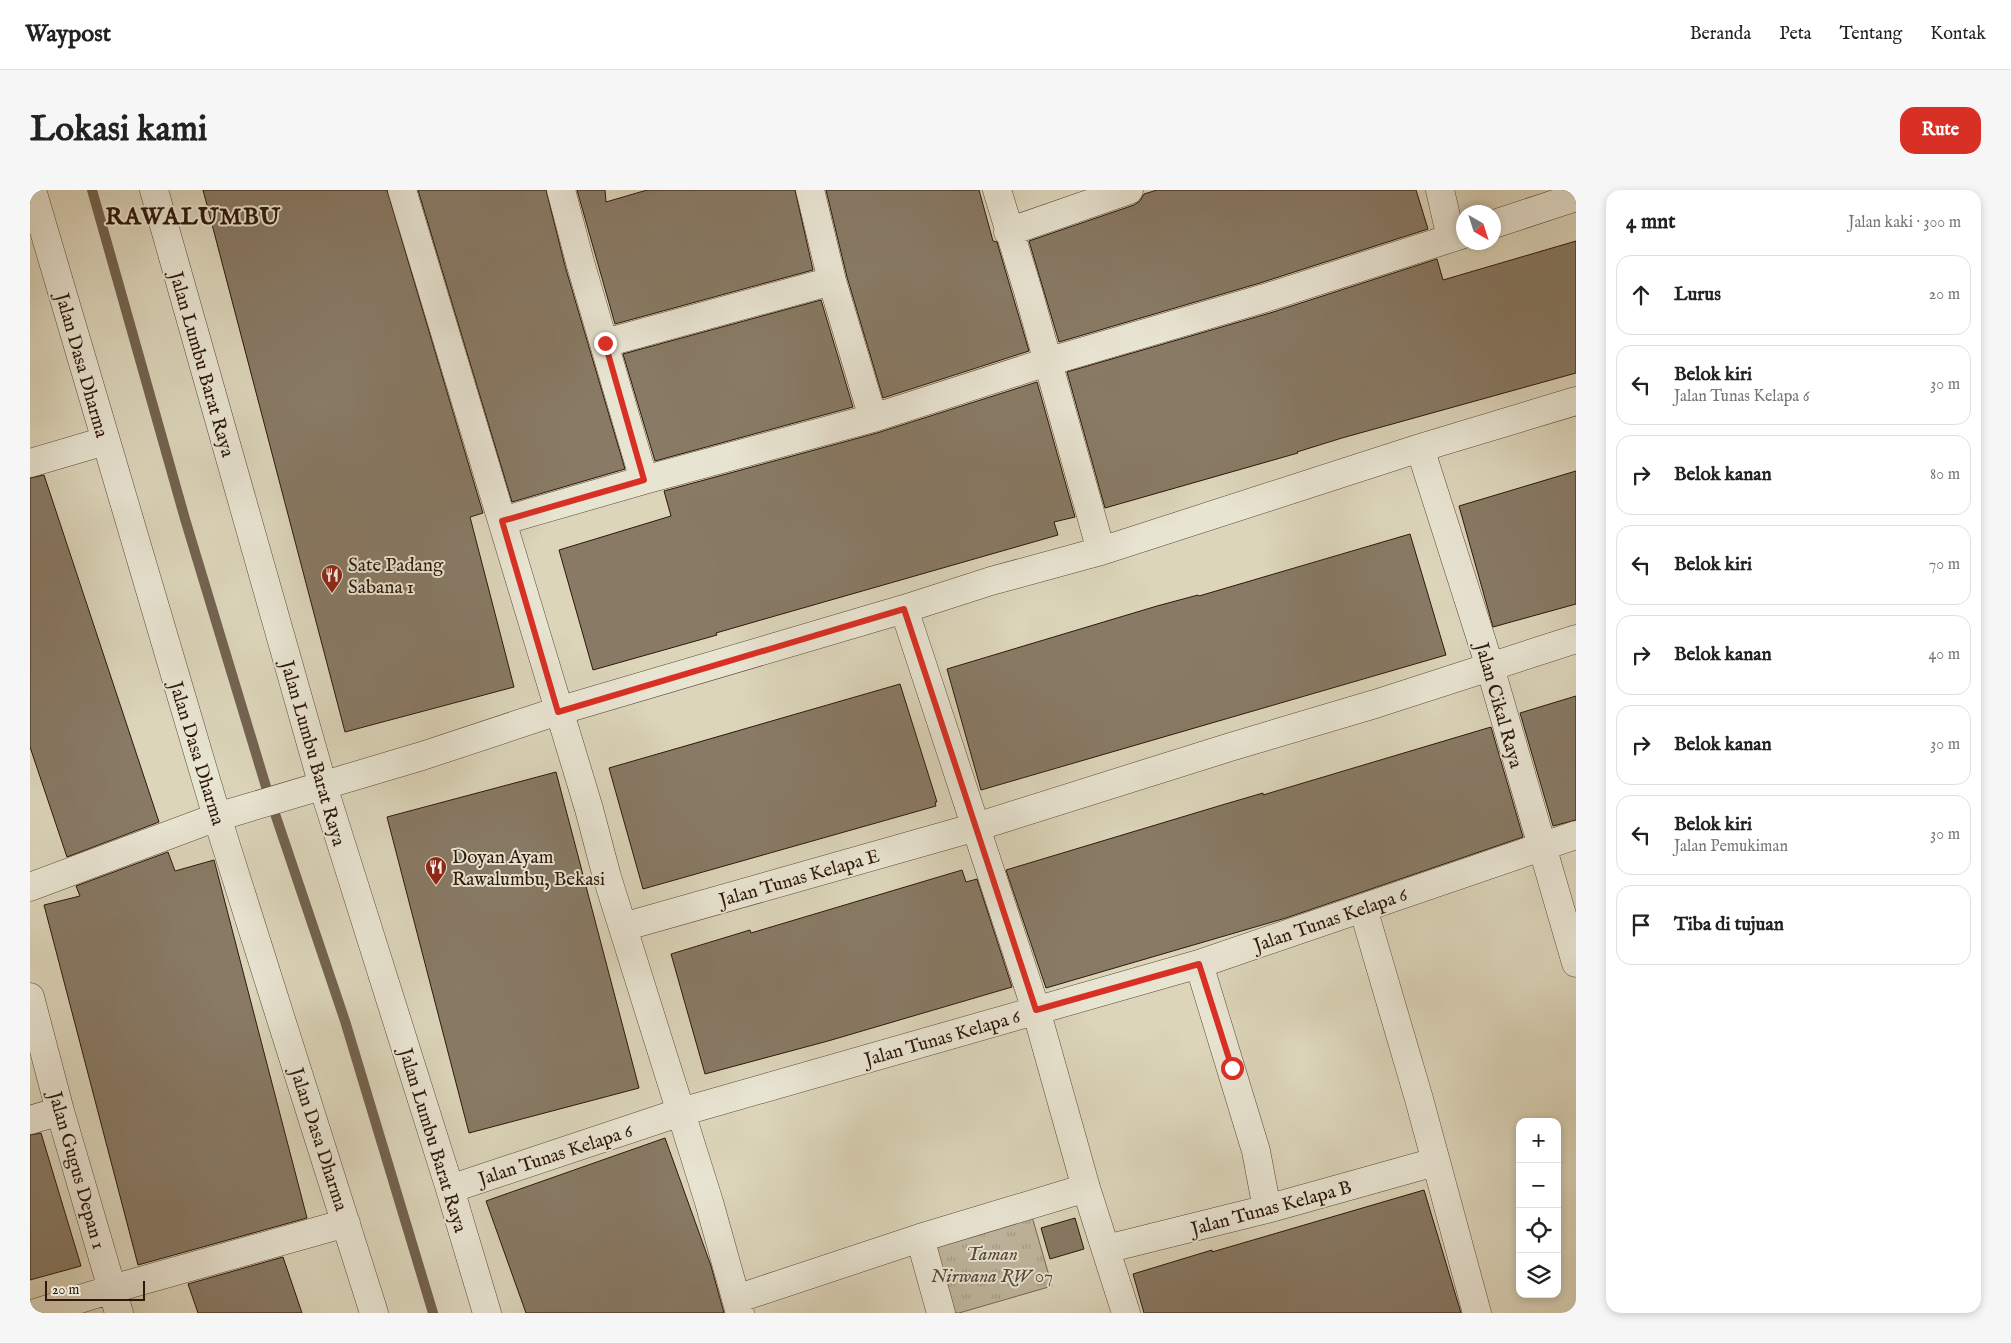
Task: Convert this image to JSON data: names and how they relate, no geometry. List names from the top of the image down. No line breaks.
{"streets":{"street":["Jalan Lumbu Barat Raya","Jalan Dasa Dharma","Jalan Cikal Raya","Jalan Tunas Kelapa E","Jalan Tunas Kelapa 6","Jalan Gugus Depan 1","Jalan Tunas Kelapa B"]},"crossings":[["Jalan Lumbu Barat Raya","Jalan Tunas Kelapa 6"],["Jalan Cikal Raya","Jalan Tunas Kelapa E"],["Jalan Cikal Raya","Jalan Tunas Kelapa 6"]],"districts":["RAWALUMBU"],"parks":["Taman Nirwana RW 07"],"places":{"restaurant":["Sate Padang Sabana 1","Doyan Ayam Rawalumbu, Bekasi"]},"scale_bar":"20 m","north":"bottom right","page":{"header":"Waypost","nav":["Beranda","Peta","Tentang","Kontak"],"buttons":"Rute","title":"Lokasi kami","heading":["4 mnt","Jalan kaki · 300 m"],"list":[["Lurus","20 m"],["Belok kiri","Jalan Tunas Kelapa 6","30 m"],["Belok kanan","80 m"],["Belok kiri","70 m"],["Belok kanan","40 m"],["Belok kanan","30 m"],["Belok kiri","Jalan Pemukiman","30 m"],"Tiba di tujuan"],"map_buttons":["+","−"],"scale":"20 m"}}
